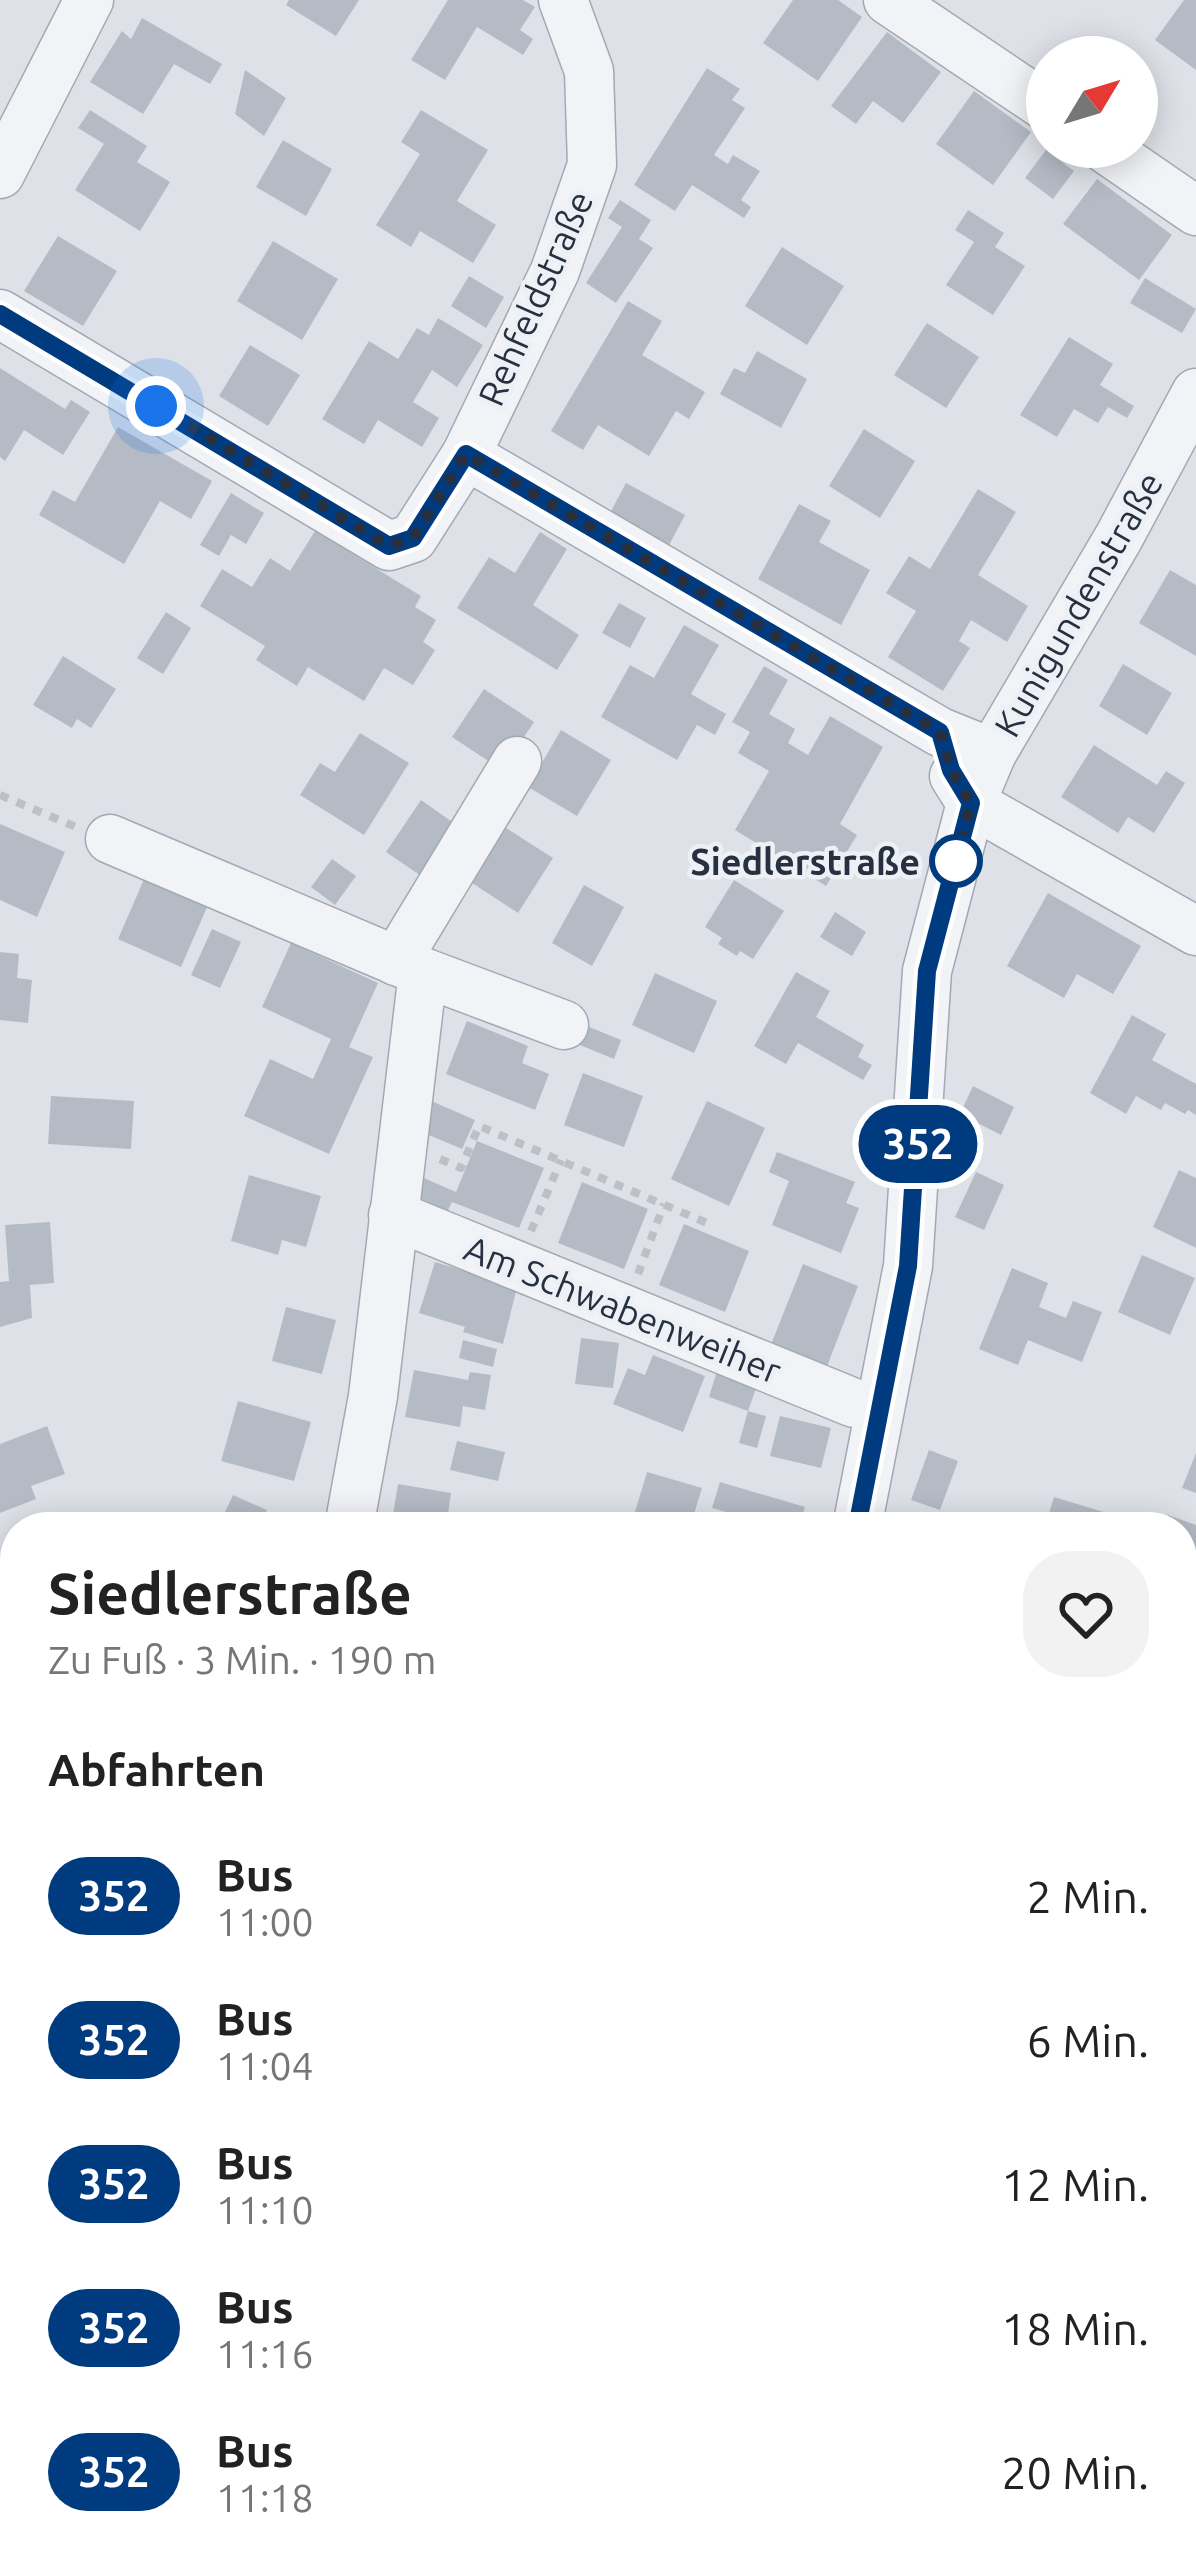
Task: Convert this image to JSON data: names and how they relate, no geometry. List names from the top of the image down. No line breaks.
{"streets":{"street":["Rehfeldstraße","Kunigundenstraße","Am Schwabenweiher"]},"places":["Siedlerstraße"],"lines":["bus line 352"],"north":"top right","page":{"on_map":"352","heading":[["Siedlerstraße","Zu Fuß · 3 Min. · 190 m"],"Abfahrten"],"list":[{"mark":"352","name":"Bus","note":"11:00","value":"2 Min."},{"mark":"352","name":"Bus","note":"11:04","value":"6 Min."},{"mark":"352","name":"Bus","note":"11:10","value":"12 Min."},{"mark":"352","name":"Bus","note":"11:16","value":"18 Min."},{"mark":"352","name":"Bus","note":"11:18","value":"20 Min."}]}}
